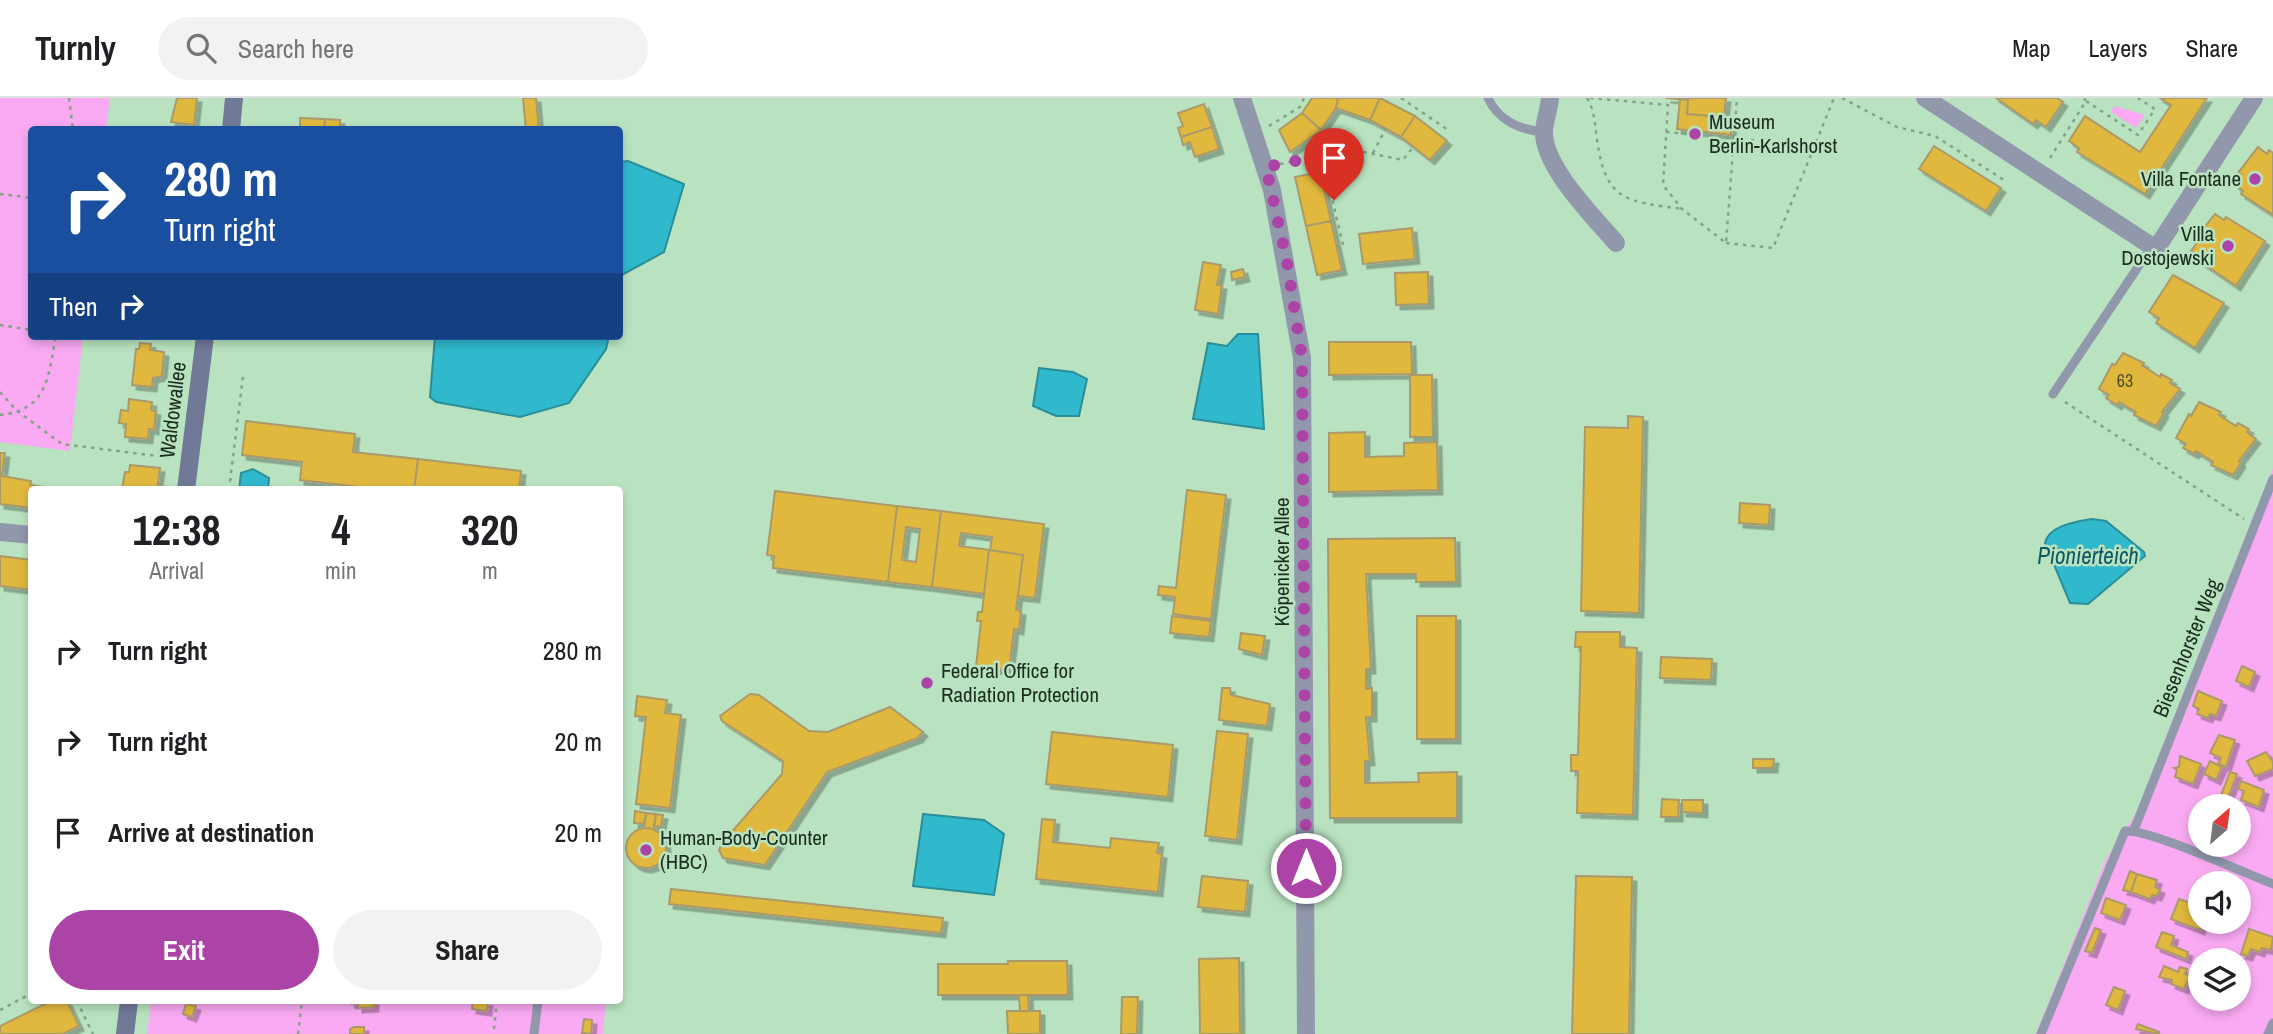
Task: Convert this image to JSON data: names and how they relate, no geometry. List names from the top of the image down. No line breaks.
{"streets":{"street":["Waldowallee","Köpenicker Allee"],"lane":["Biesenhorster Weg"]},"water":["Pionierteich"],"places":["Museum Berlin-Karlshorst","Villa Fontane","Villa Dostojewski","Federal Office for Radiation Protection","Human-Body-Counter (HBC)"],"house_numbers":["63"],"north":"top right","page":{"header":"Turnly","search":"Search here","nav":["Map","Layers","Share"],"turn":["280 m","Turn right"],"then":"Then","eta":["12:38","Arrival","4","min","320","m"],"list":[{"name":"Turn right","value":"280 m"},{"name":"Turn right","value":"20 m"},{"name":"Arrive at destination","value":"20 m"}],"buttons":["Exit","Share"]}}
